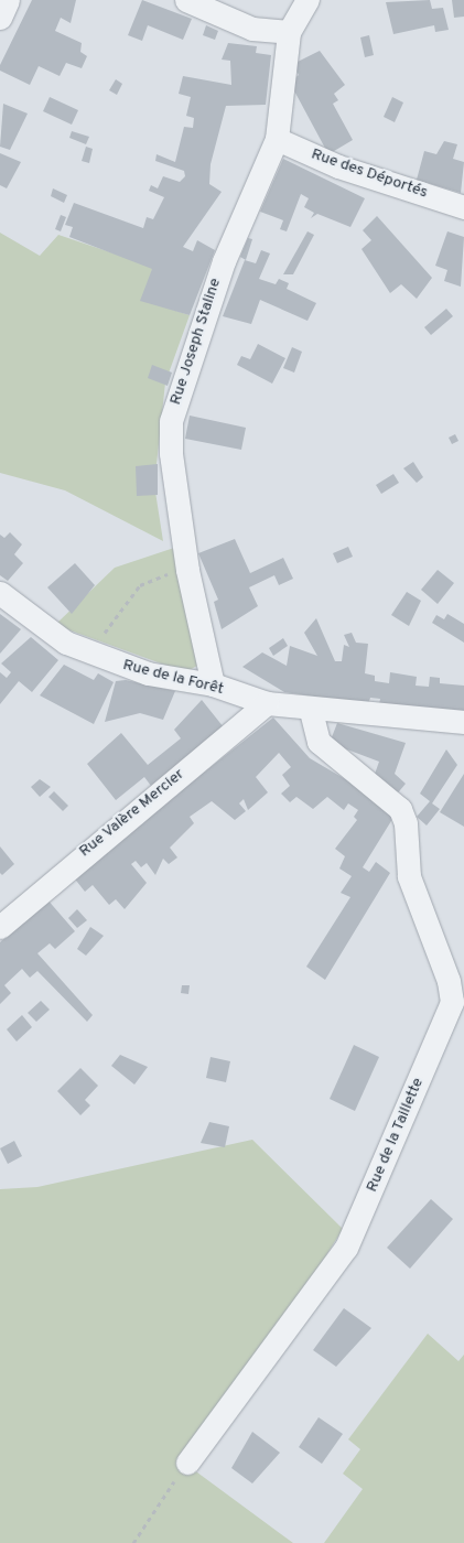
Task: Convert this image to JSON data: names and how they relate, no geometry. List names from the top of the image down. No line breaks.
{"streets":{"street":["Rue des Déportés","Rue Joseph Staline","Rue de la Forêt","Rue Valère Mercier","Rue de la Taillette"]},"crossings":[["Rue des Déportés","Rue Joseph Staline"],["Rue Joseph Staline","Rue de la Forêt"],["Rue de la Forêt","Rue Valère Mercier"],["Rue de la Forêt","Rue de la Taillette"]]}
